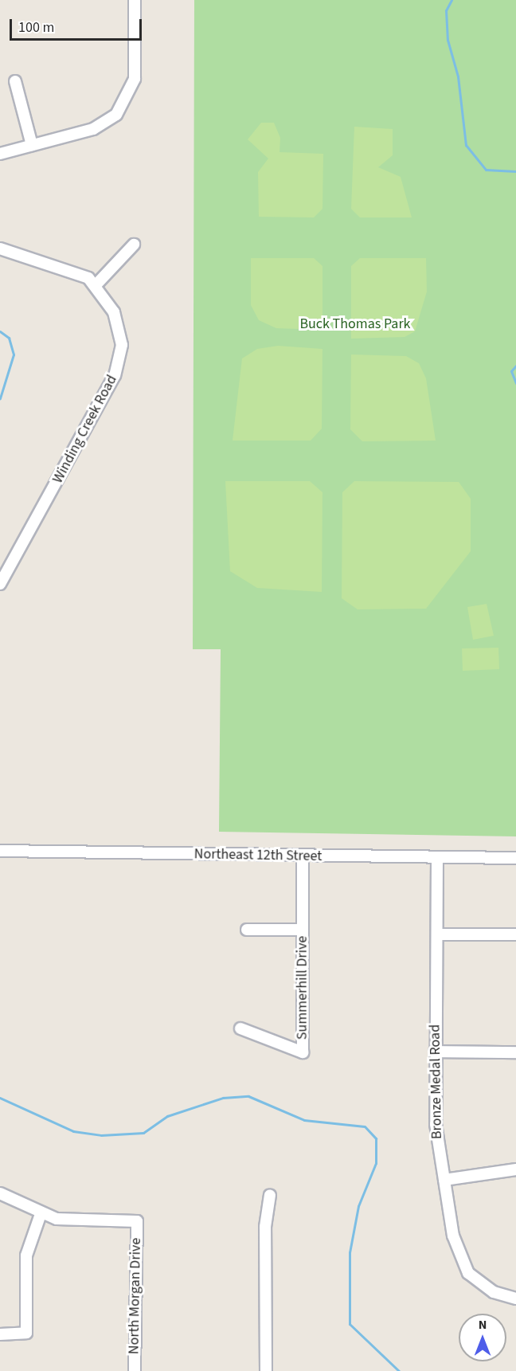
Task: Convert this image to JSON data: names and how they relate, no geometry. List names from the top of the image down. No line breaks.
{"streets":{"street":["Winding Creek Road","Northeast 12th Street","Summerhill Drive","Bronze Medal Road","North Morgan Drive"]},"crossings":[["Northeast 12th Street","Summerhill Drive"],["Northeast 12th Street","Bronze Medal Road"]],"parks":["Buck Thomas Park"],"scale_bar":"100 m","north":"top"}
